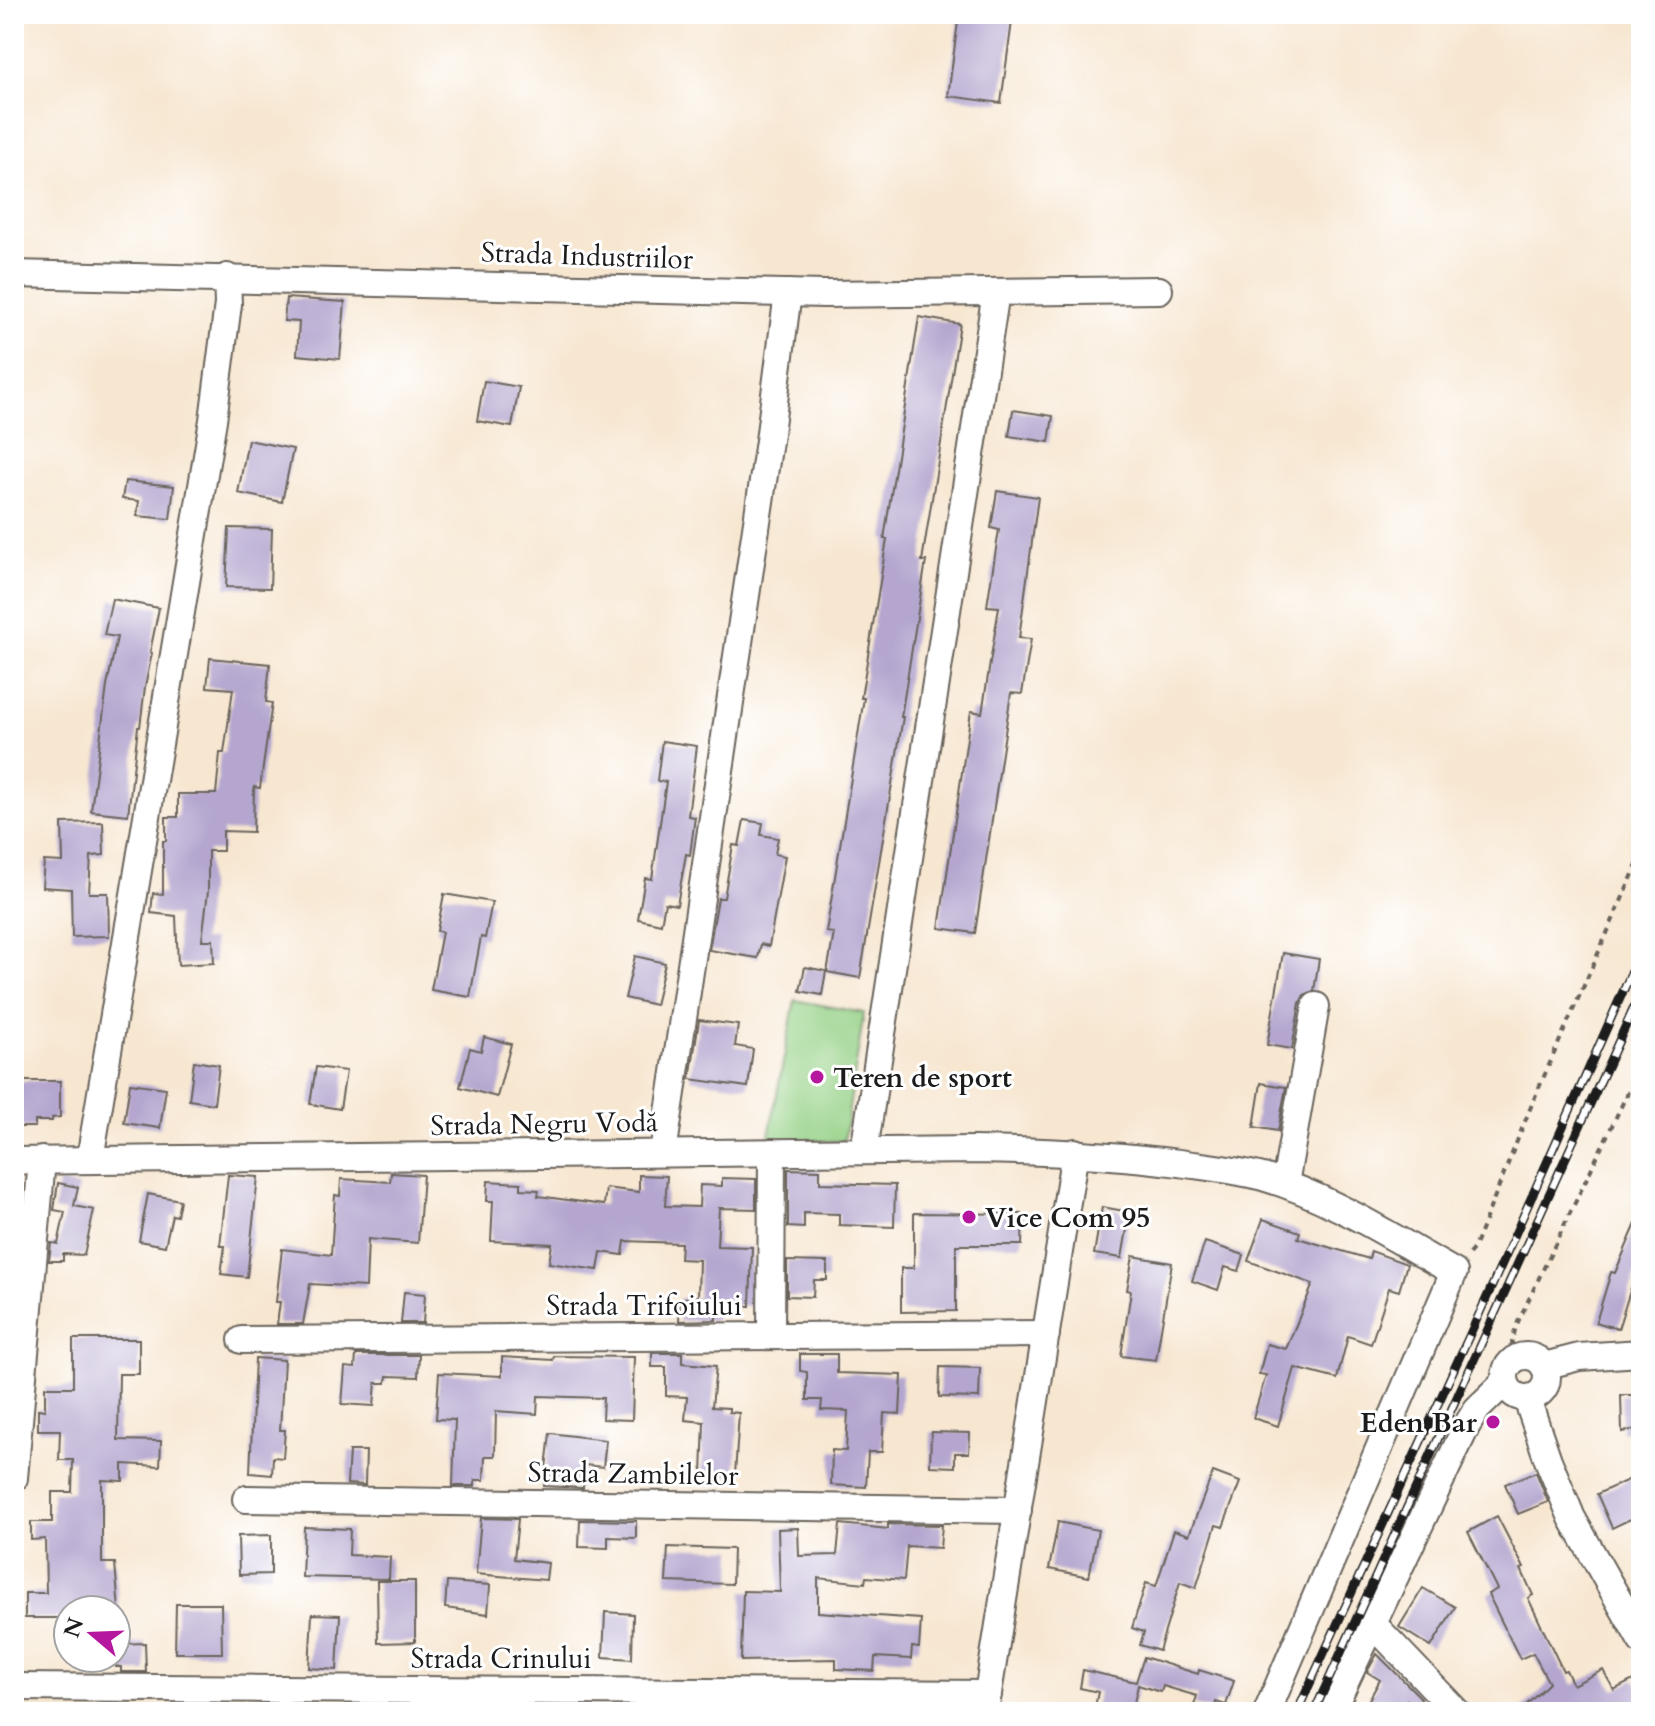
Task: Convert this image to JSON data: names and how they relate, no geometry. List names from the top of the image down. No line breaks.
{"streets":{"street":["Strada Industriilor","Strada Negru Vodă","Strada Trifoiului","Strada Zambilelor","Strada Crinului"]},"places":["Teren de sport","Vice Com 95","Eden Bar"],"north":"left"}
